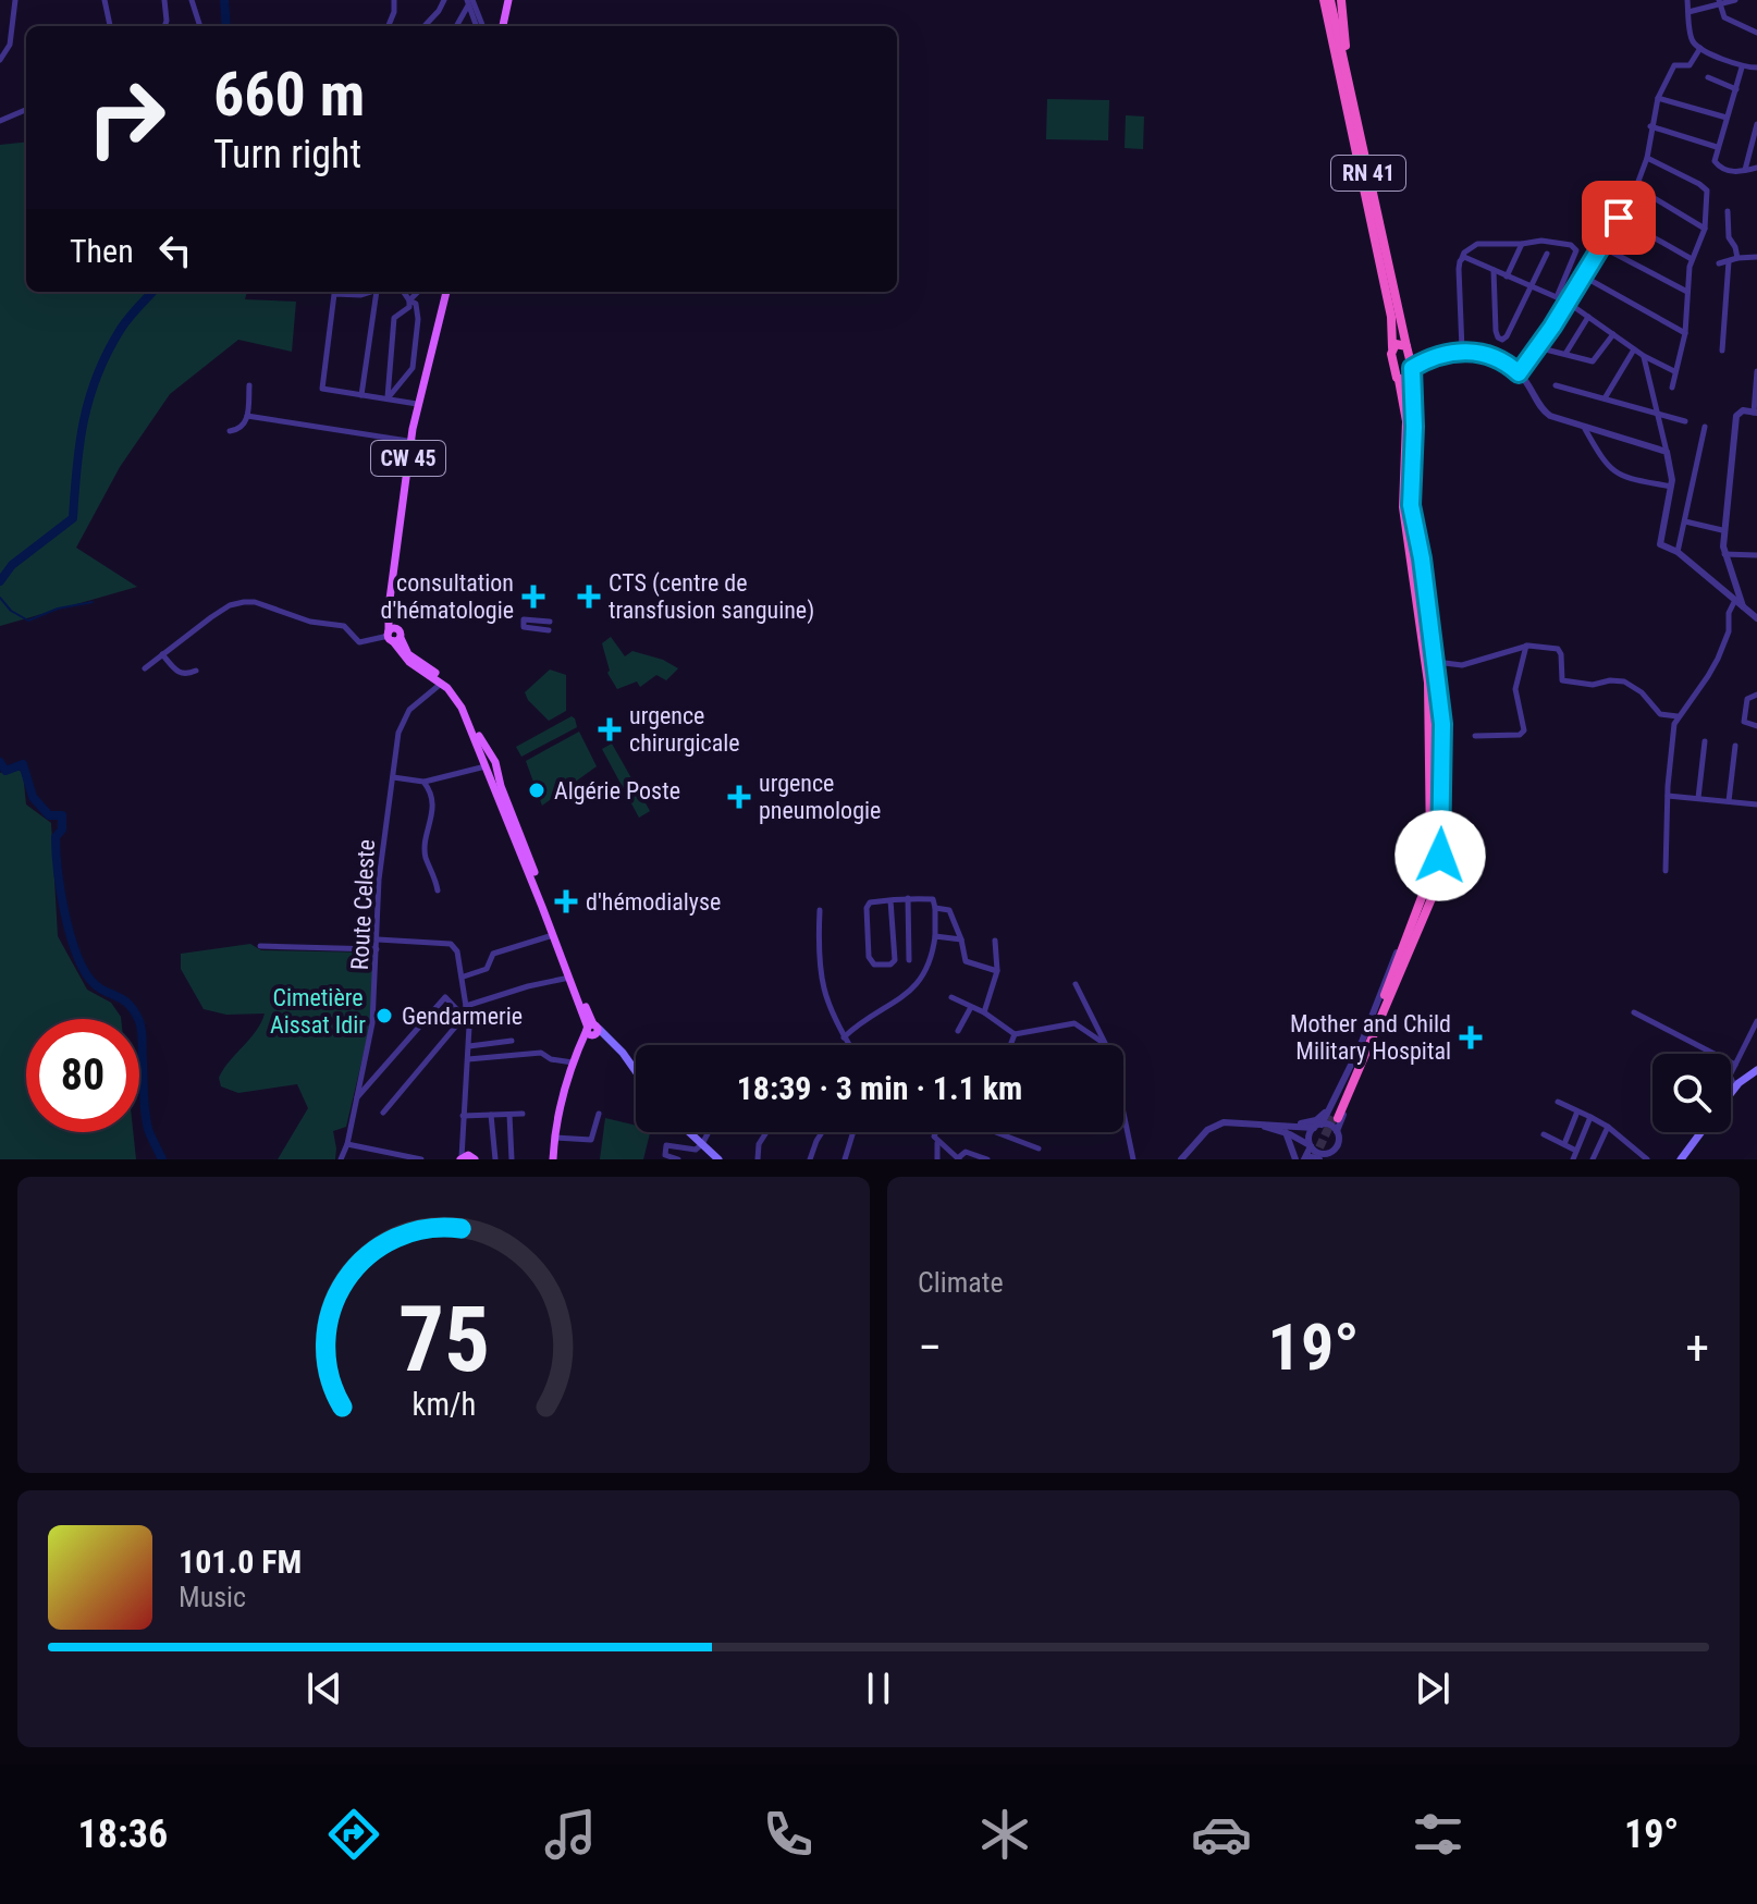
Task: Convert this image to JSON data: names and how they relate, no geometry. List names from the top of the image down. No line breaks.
{"streets":{"highway":["RN 41"],"main road":["CW 45"],"street":["Route Celeste"]},"parks":["Cimetière Aissat Idir"],"places":{"health":["consultation d'hématologie","CTS (centre de transfusion sanguine)","urgence chirurgicale","urgence pneumologie","d'hémodialyse","Mother and Child Military Hospital"],"other":["Algérie Poste","Gendarmerie"]},"page":{"turn":["660 m","Turn right"],"then":"Then","limit":"80","trip":"18:39 · 3 min · 1.1 km","tile":"Climate","heat":["−","19°","+"],"song":["101.0 FM","Music"],"tabs":["18:36","19°"],"gauge":["75","km/h"]}}
